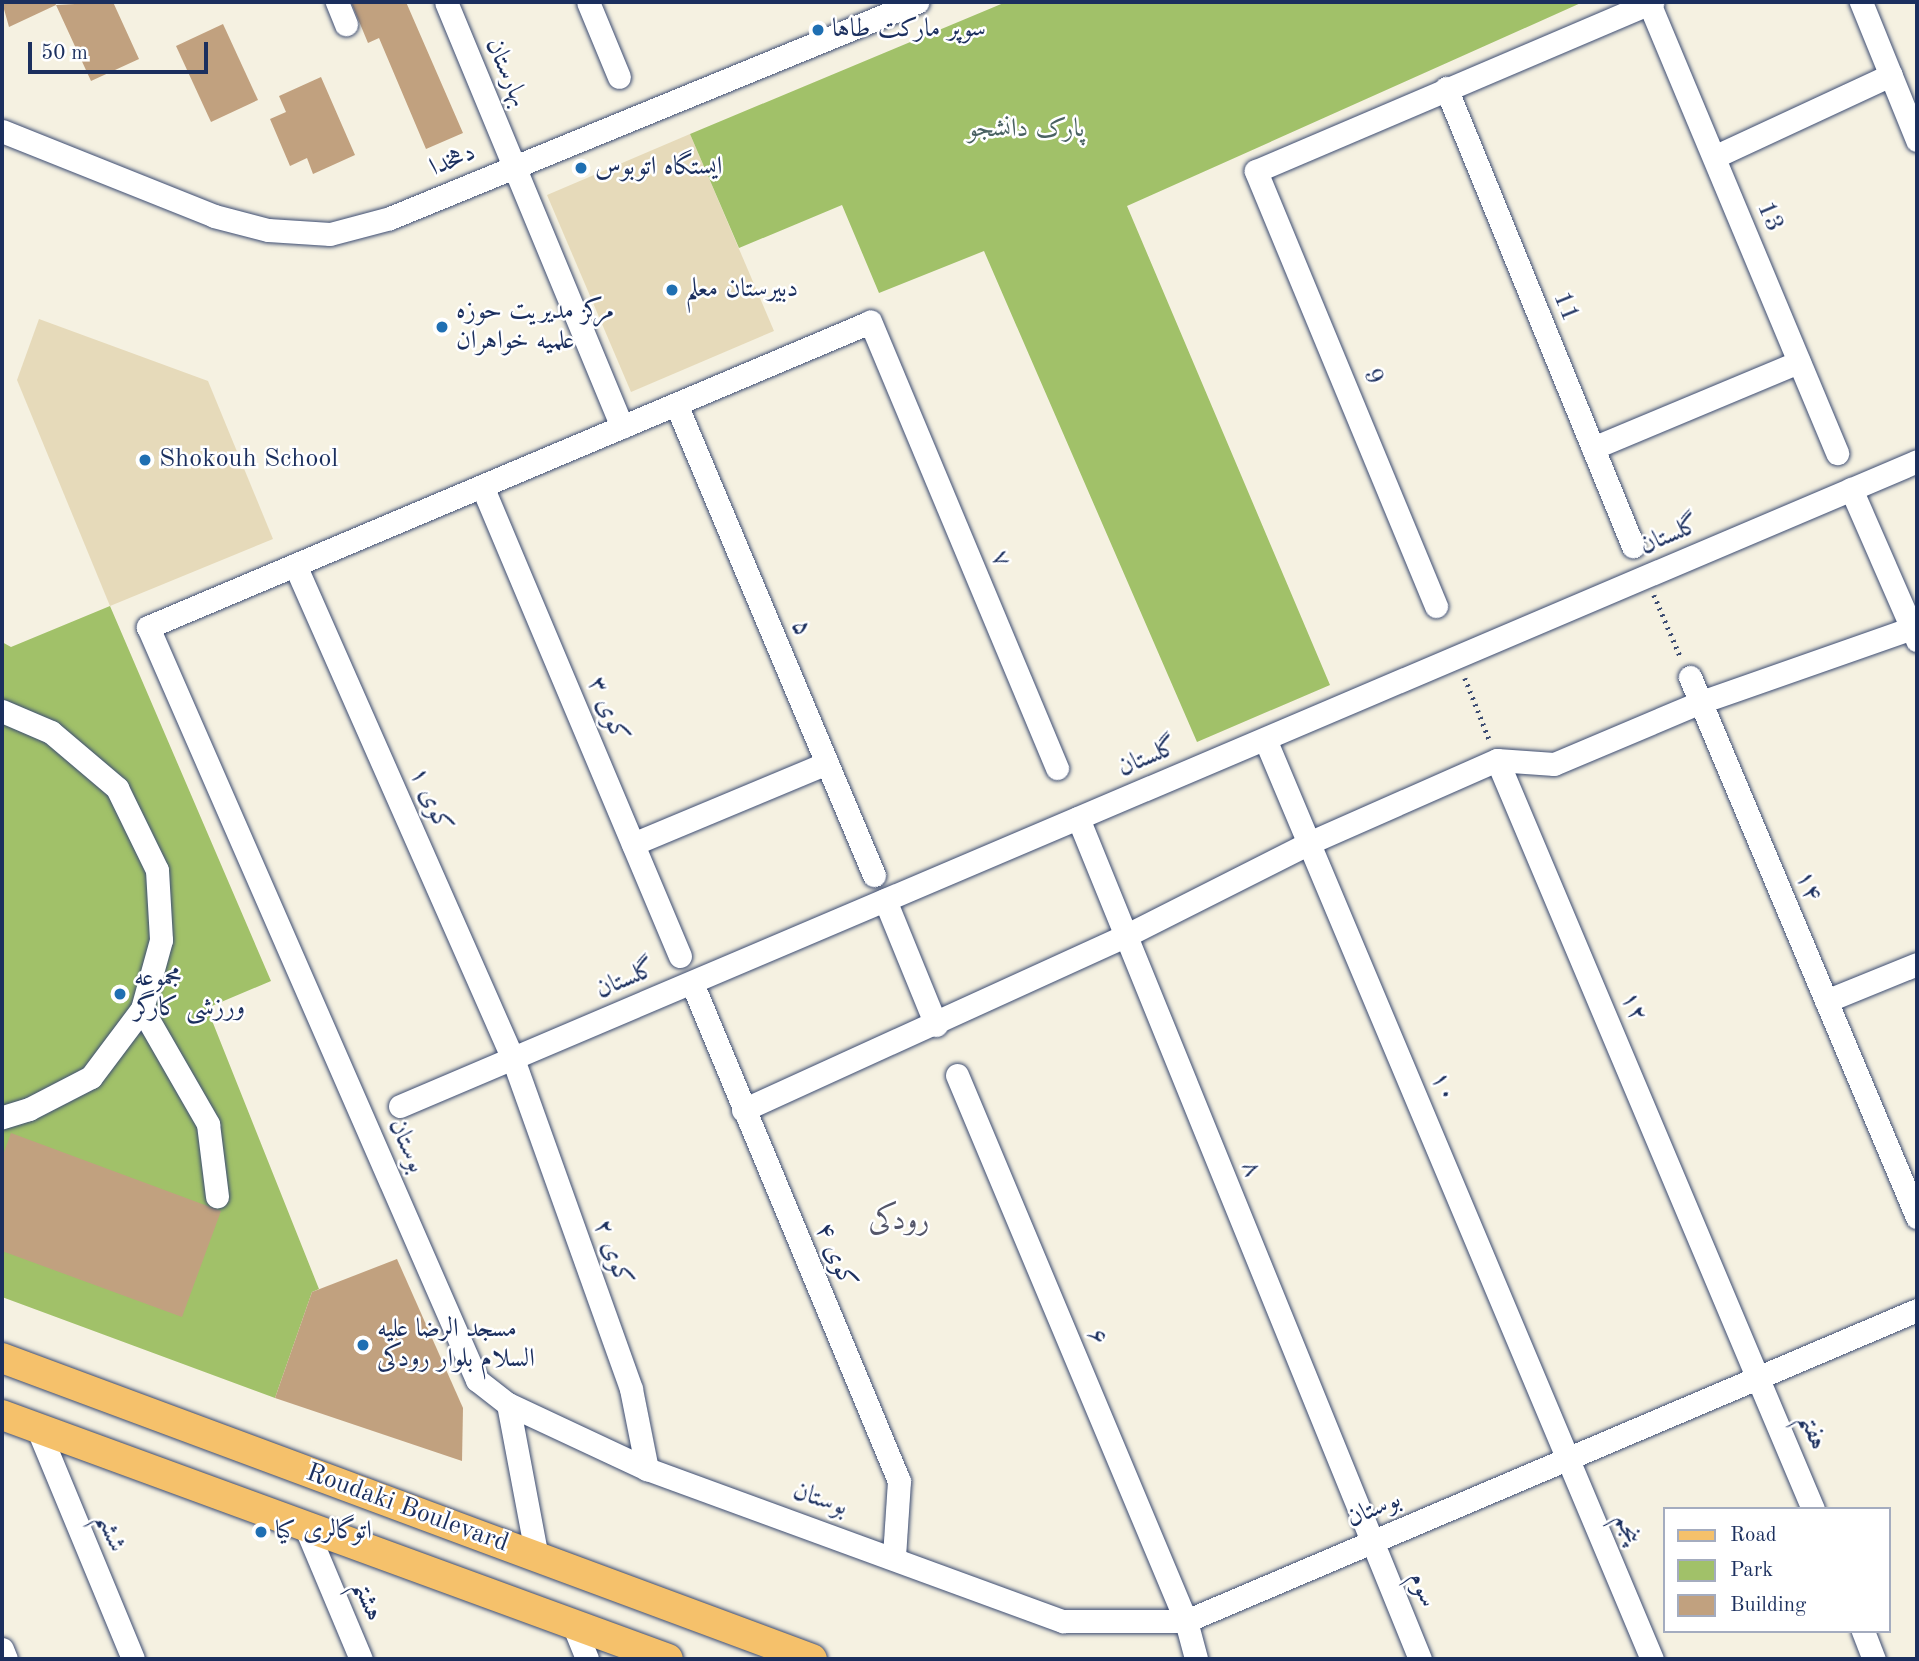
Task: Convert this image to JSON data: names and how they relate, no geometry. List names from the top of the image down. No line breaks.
{"streets":{"main road":["Roudaki Boulevard"],"street":["بهارستان","دهخدا","13","11","9","گلستان","۷","۵","کوی ۳","کوی ۱","۱۴","۱۲","۱۰","بوستان","۸","کوی ۲","کوی ۴","۶","هفتم","پنجم","ششم","سوم","هشتم"]},"crossings":[["بهارستان","دهخدا"],["11","9"],["گلستان","کوی ۱"],["گلستان","۱۰"],["گلستان","۸"],["گلستان","کوی ۲"],["گلستان","کوی ۴"],["۷","۵"],["کوی ۱","بوستان"],["کوی ۱","کوی ۲"],["۱۲","بوستان"],["۱۲","هفتم"],["۱۰","بوستان"],["۱۰","پنجم"],["بوستان","۸"],["بوستان","کوی ۲"],["بوستان","کوی ۴"],["بوستان","۶"],["بوستان","هفتم"],["بوستان","پنجم"],["بوستان","سوم"],["۸","سوم"],["Roudaki Boulevard","ششم"],["Roudaki Boulevard","هشتم"]],"districts":["رودکی"],"parks":["پارک دانشجو"],"places":["سوپر مارکت طاها","ایستگاه اتوبوس","دبیرستان معلم","مرکز مدیریت حوزه علمیه خواهران","Shokouh School","مجموعه ورزشی کارگر","مسجد الرضا علیه السلام بلوار رودکی","اتوگالری کیا"],"legend":["Road","Park","Building"],"scale_bar":"50 m"}
